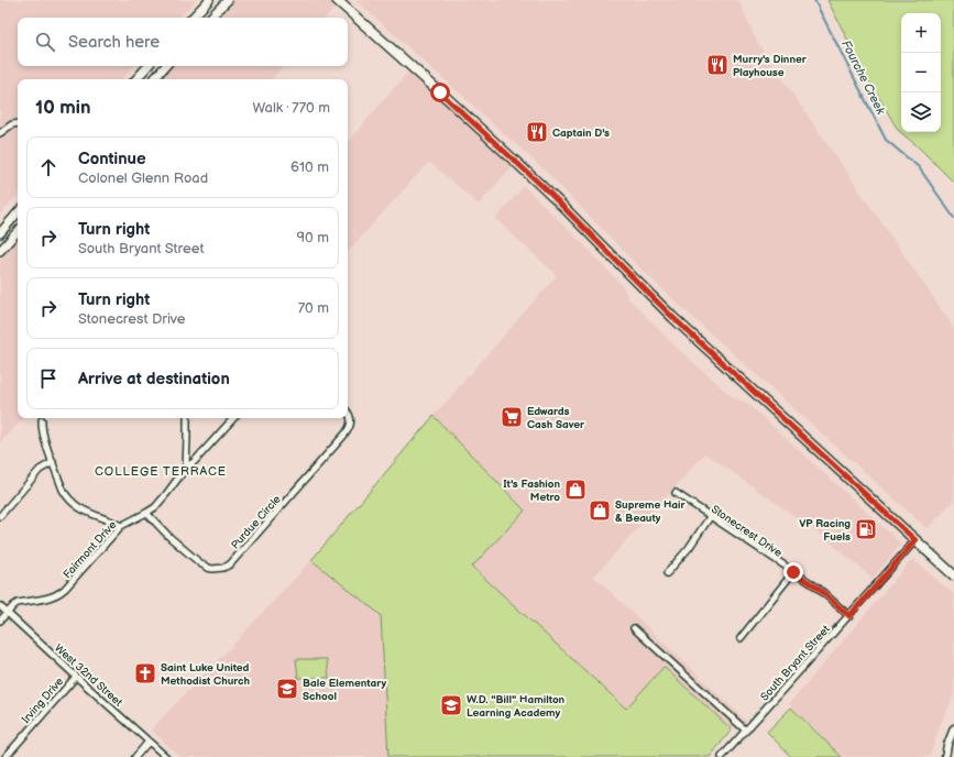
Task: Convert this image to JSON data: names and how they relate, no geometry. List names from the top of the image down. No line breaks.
{"streets":{"street":["Purdue Circle","Stonecrest Drive","Fairmont Drive","South Bryant Street","West 32nd Street","Irving Drive"]},"crossings":[["Purdue Circle","Fairmont Drive"],["Stonecrest Drive","South Bryant Street"],["Fairmont Drive","West 32nd Street"],["West 32nd Street","Irving Drive"]],"districts":["COLLEGE TERRACE"],"water":["Fourche Creek"],"places":{"restaurant":["Murry's Dinner Playhouse","Captain D's"],"supermarket":["Edwards Cash Saver"],"shop":["It's Fashion Metro","Supreme Hair & Beauty"],"fuel station":["VP Racing Fuels"],"church":["Saint Luke United Methodist Church"],"school or university":["Bale Elementary School","W.D. \"Bill\" Hamilton Learning Academy"]},"page":{"map_buttons":["+","−"],"search":"Search here","heading":["10 min","Walk · 770 m"],"list":[["Continue","Colonel Glenn Road","610 m"],["Turn right","South Bryant Street","90 m"],["Turn right","Stonecrest Drive","70 m"],"Arrive at destination"]}}
